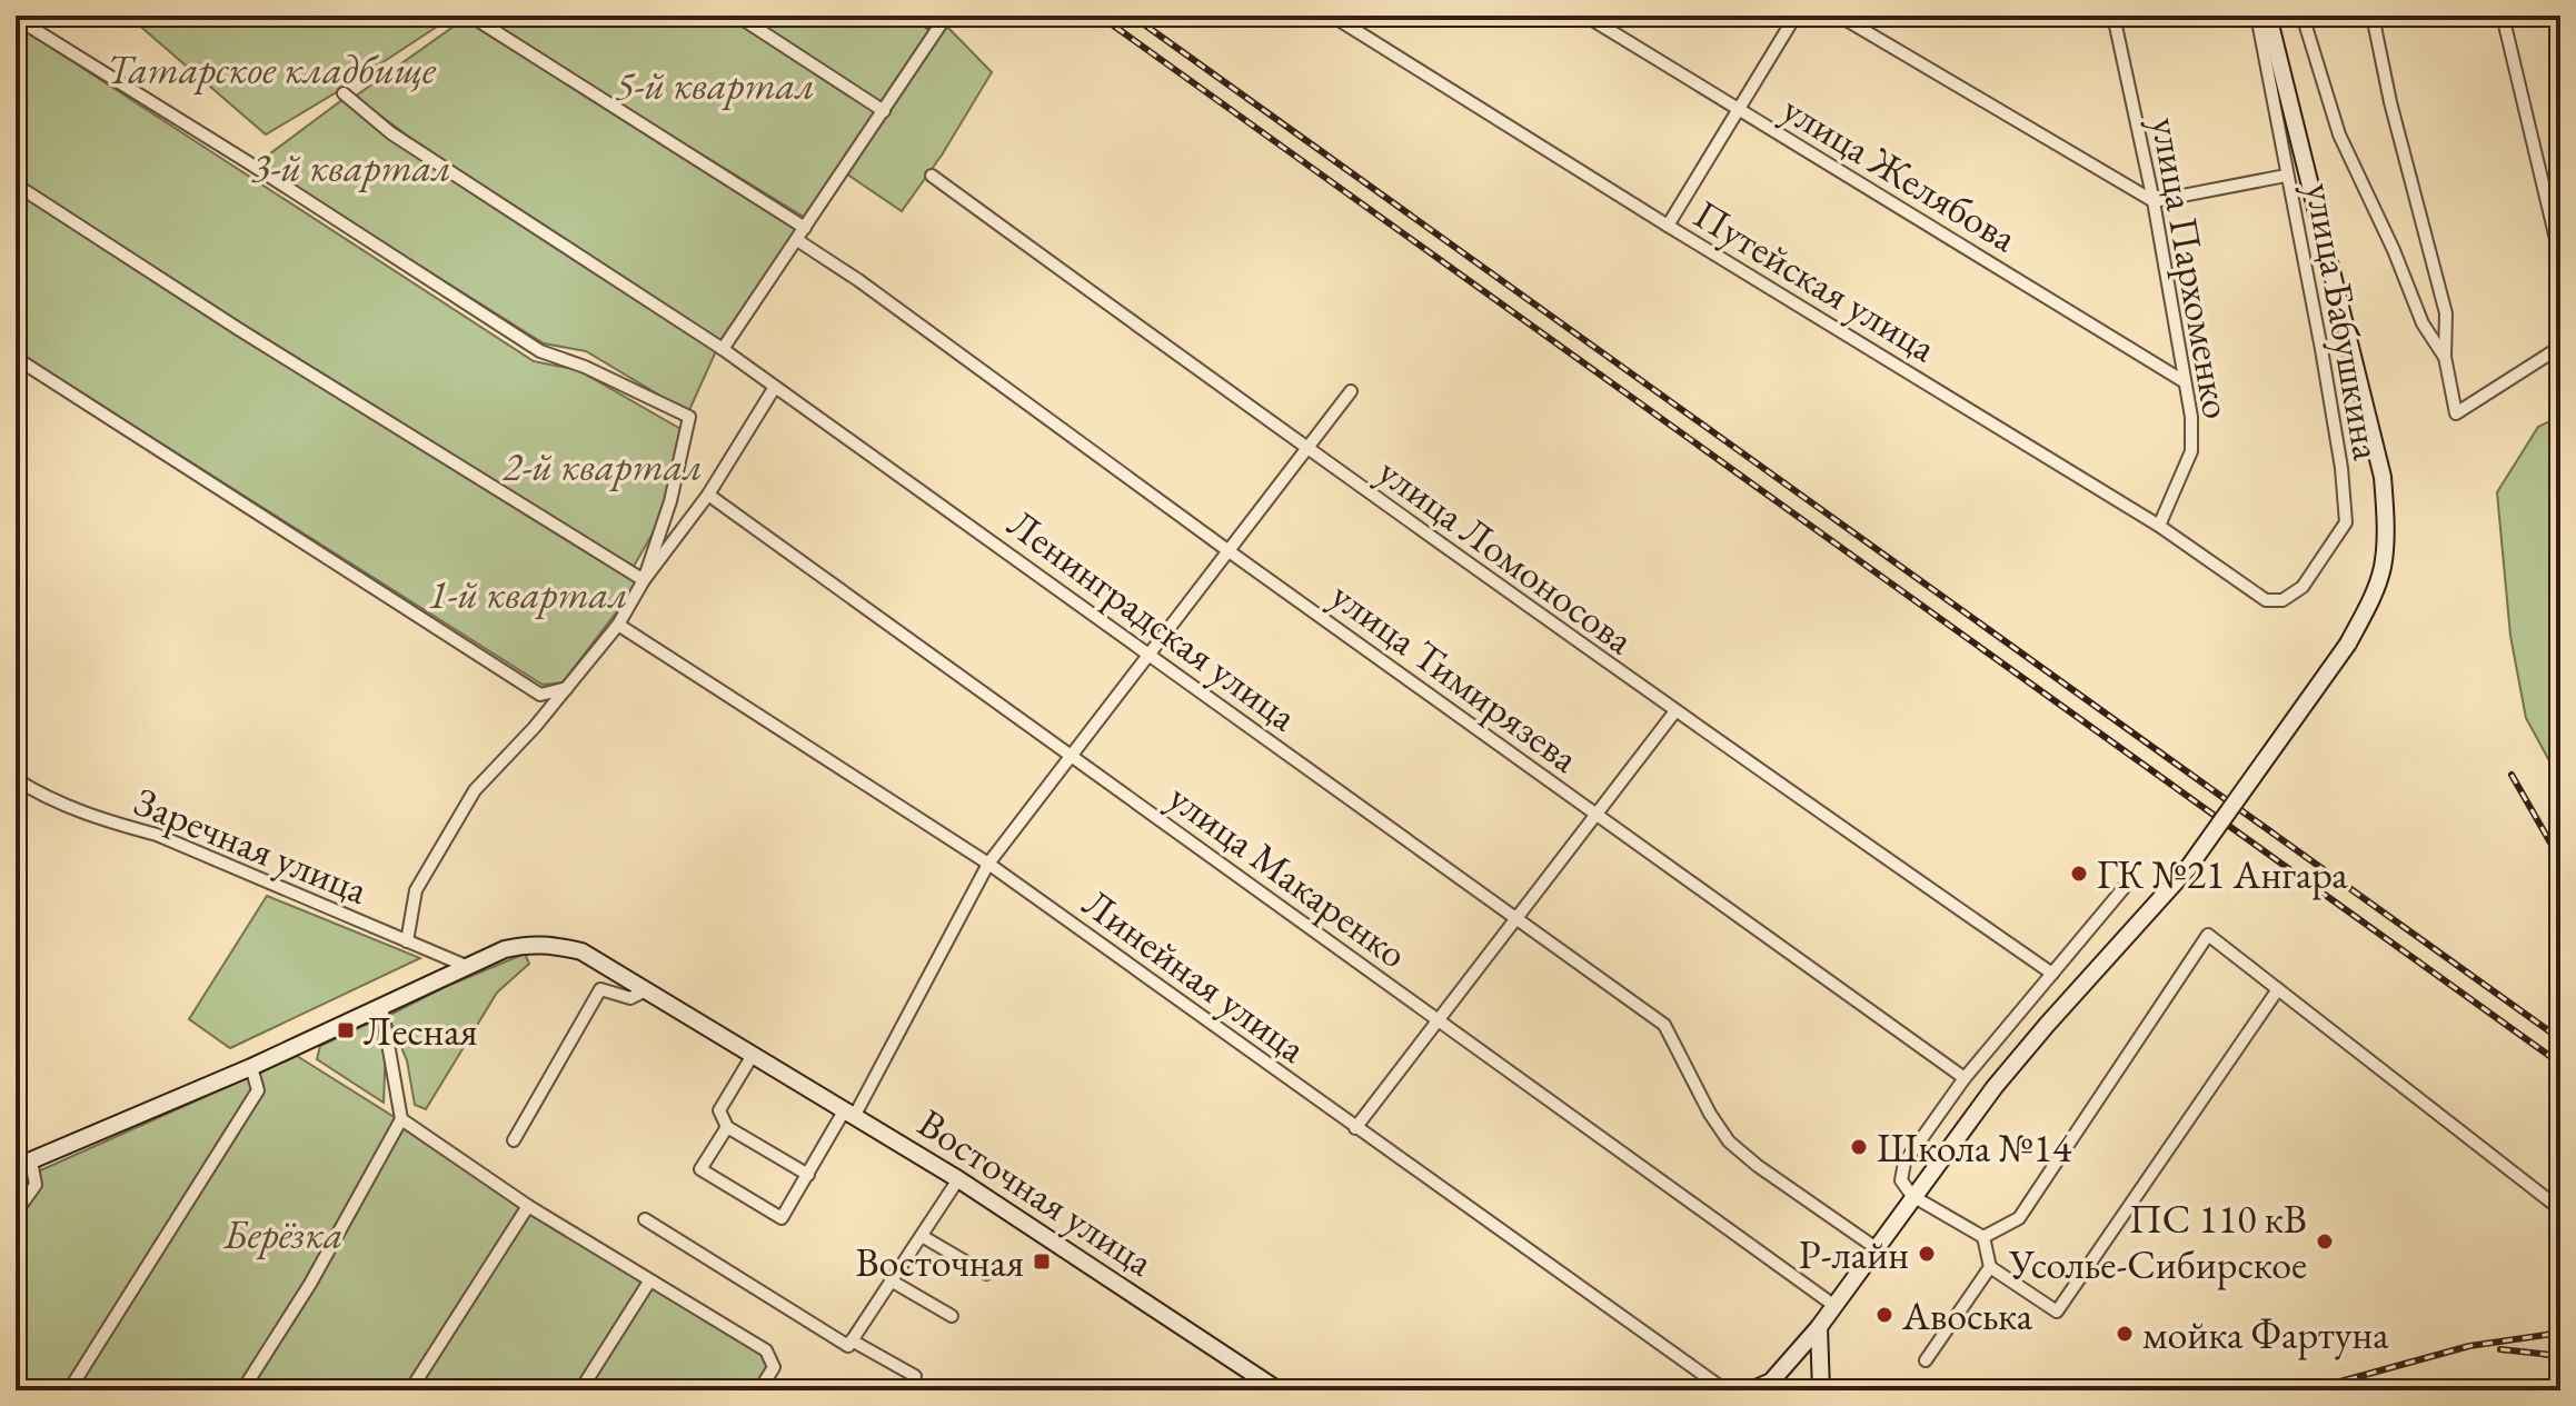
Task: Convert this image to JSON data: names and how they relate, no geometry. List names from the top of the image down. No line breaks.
{"streets":{"street":["улица Желябова","улица Пархоменко","Путейская улица","улица Бабушкина","улица Ломоносова","Ленинградская улица","улица Тимирязева","Заречная улица","улица Макаренко","Линейная улица","Восточная улица"]},"crossings":[["улица Желябова","улица Пархоменко"],["улица Пархоменко","Путейская улица"],["Путейская улица","улица Бабушкина"],["Заречная улица","Восточная улица"]],"parks":["Татарское кладбище","5-й квартал","3-й квартал","2-й квартал","1-й квартал","Берёзка"],"places":{"other":["ГК №21 Ангара","Школа №14","ПС 110 кВ Усолье-Сибирское","Р-лайн","Авоська","мойка Фартуна"],"transit":["Лесная","Восточная"]}}
